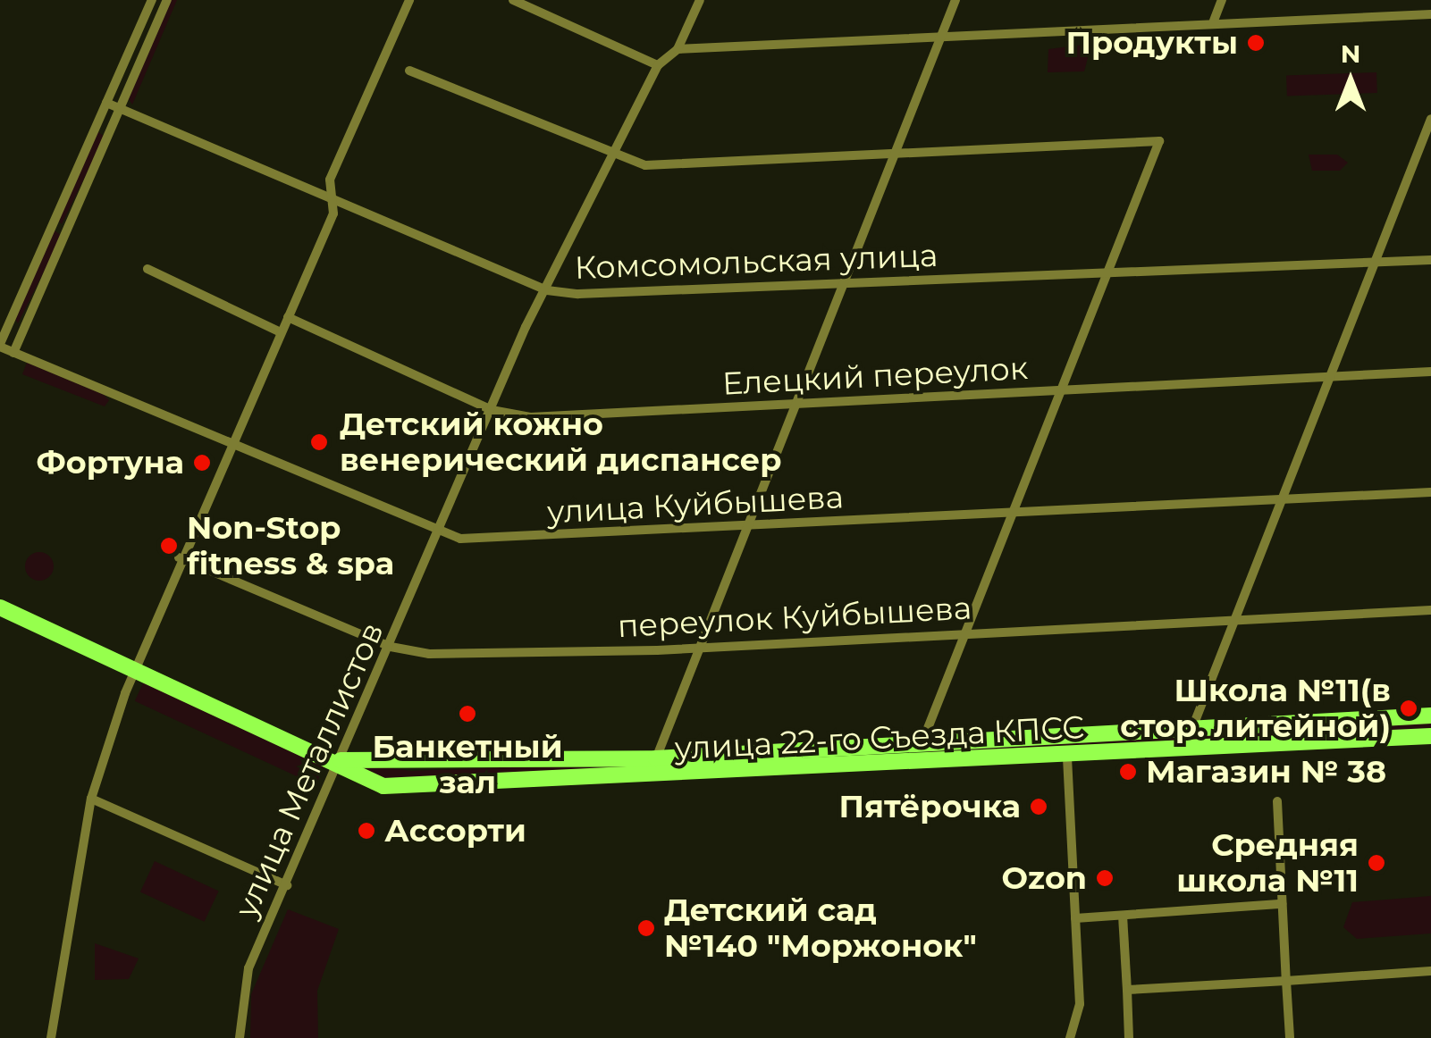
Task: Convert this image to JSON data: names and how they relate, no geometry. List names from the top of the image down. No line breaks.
{"streets":{"main road":["улица 22-го Съезда КПСС"],"street":["Комсомольская улица","Елецкий переулок","улица Куйбышева","переулок Куйбышева","улица Металлистов"]},"crossings":[["Комсомольская улица","улица Металлистов"],["Елецкий переулок","улица Металлистов"],["улица Куйбышева","улица Металлистов"],["переулок Куйбышева","улица Металлистов"],["улица 22-го Съезда КПСС","улица Металлистов"]],"places":["Продукты","Детский кожно венерический диспансер","Фортуна","Non-Stop fitness & spa","Школа №11(в стор. литейной)","Банкетный зал","Магазин № 38","Пятёрочка","Ассорти","Средняя школа №11","Ozon","Детский сад №140 \"Моржонок\""],"north":"top"}
